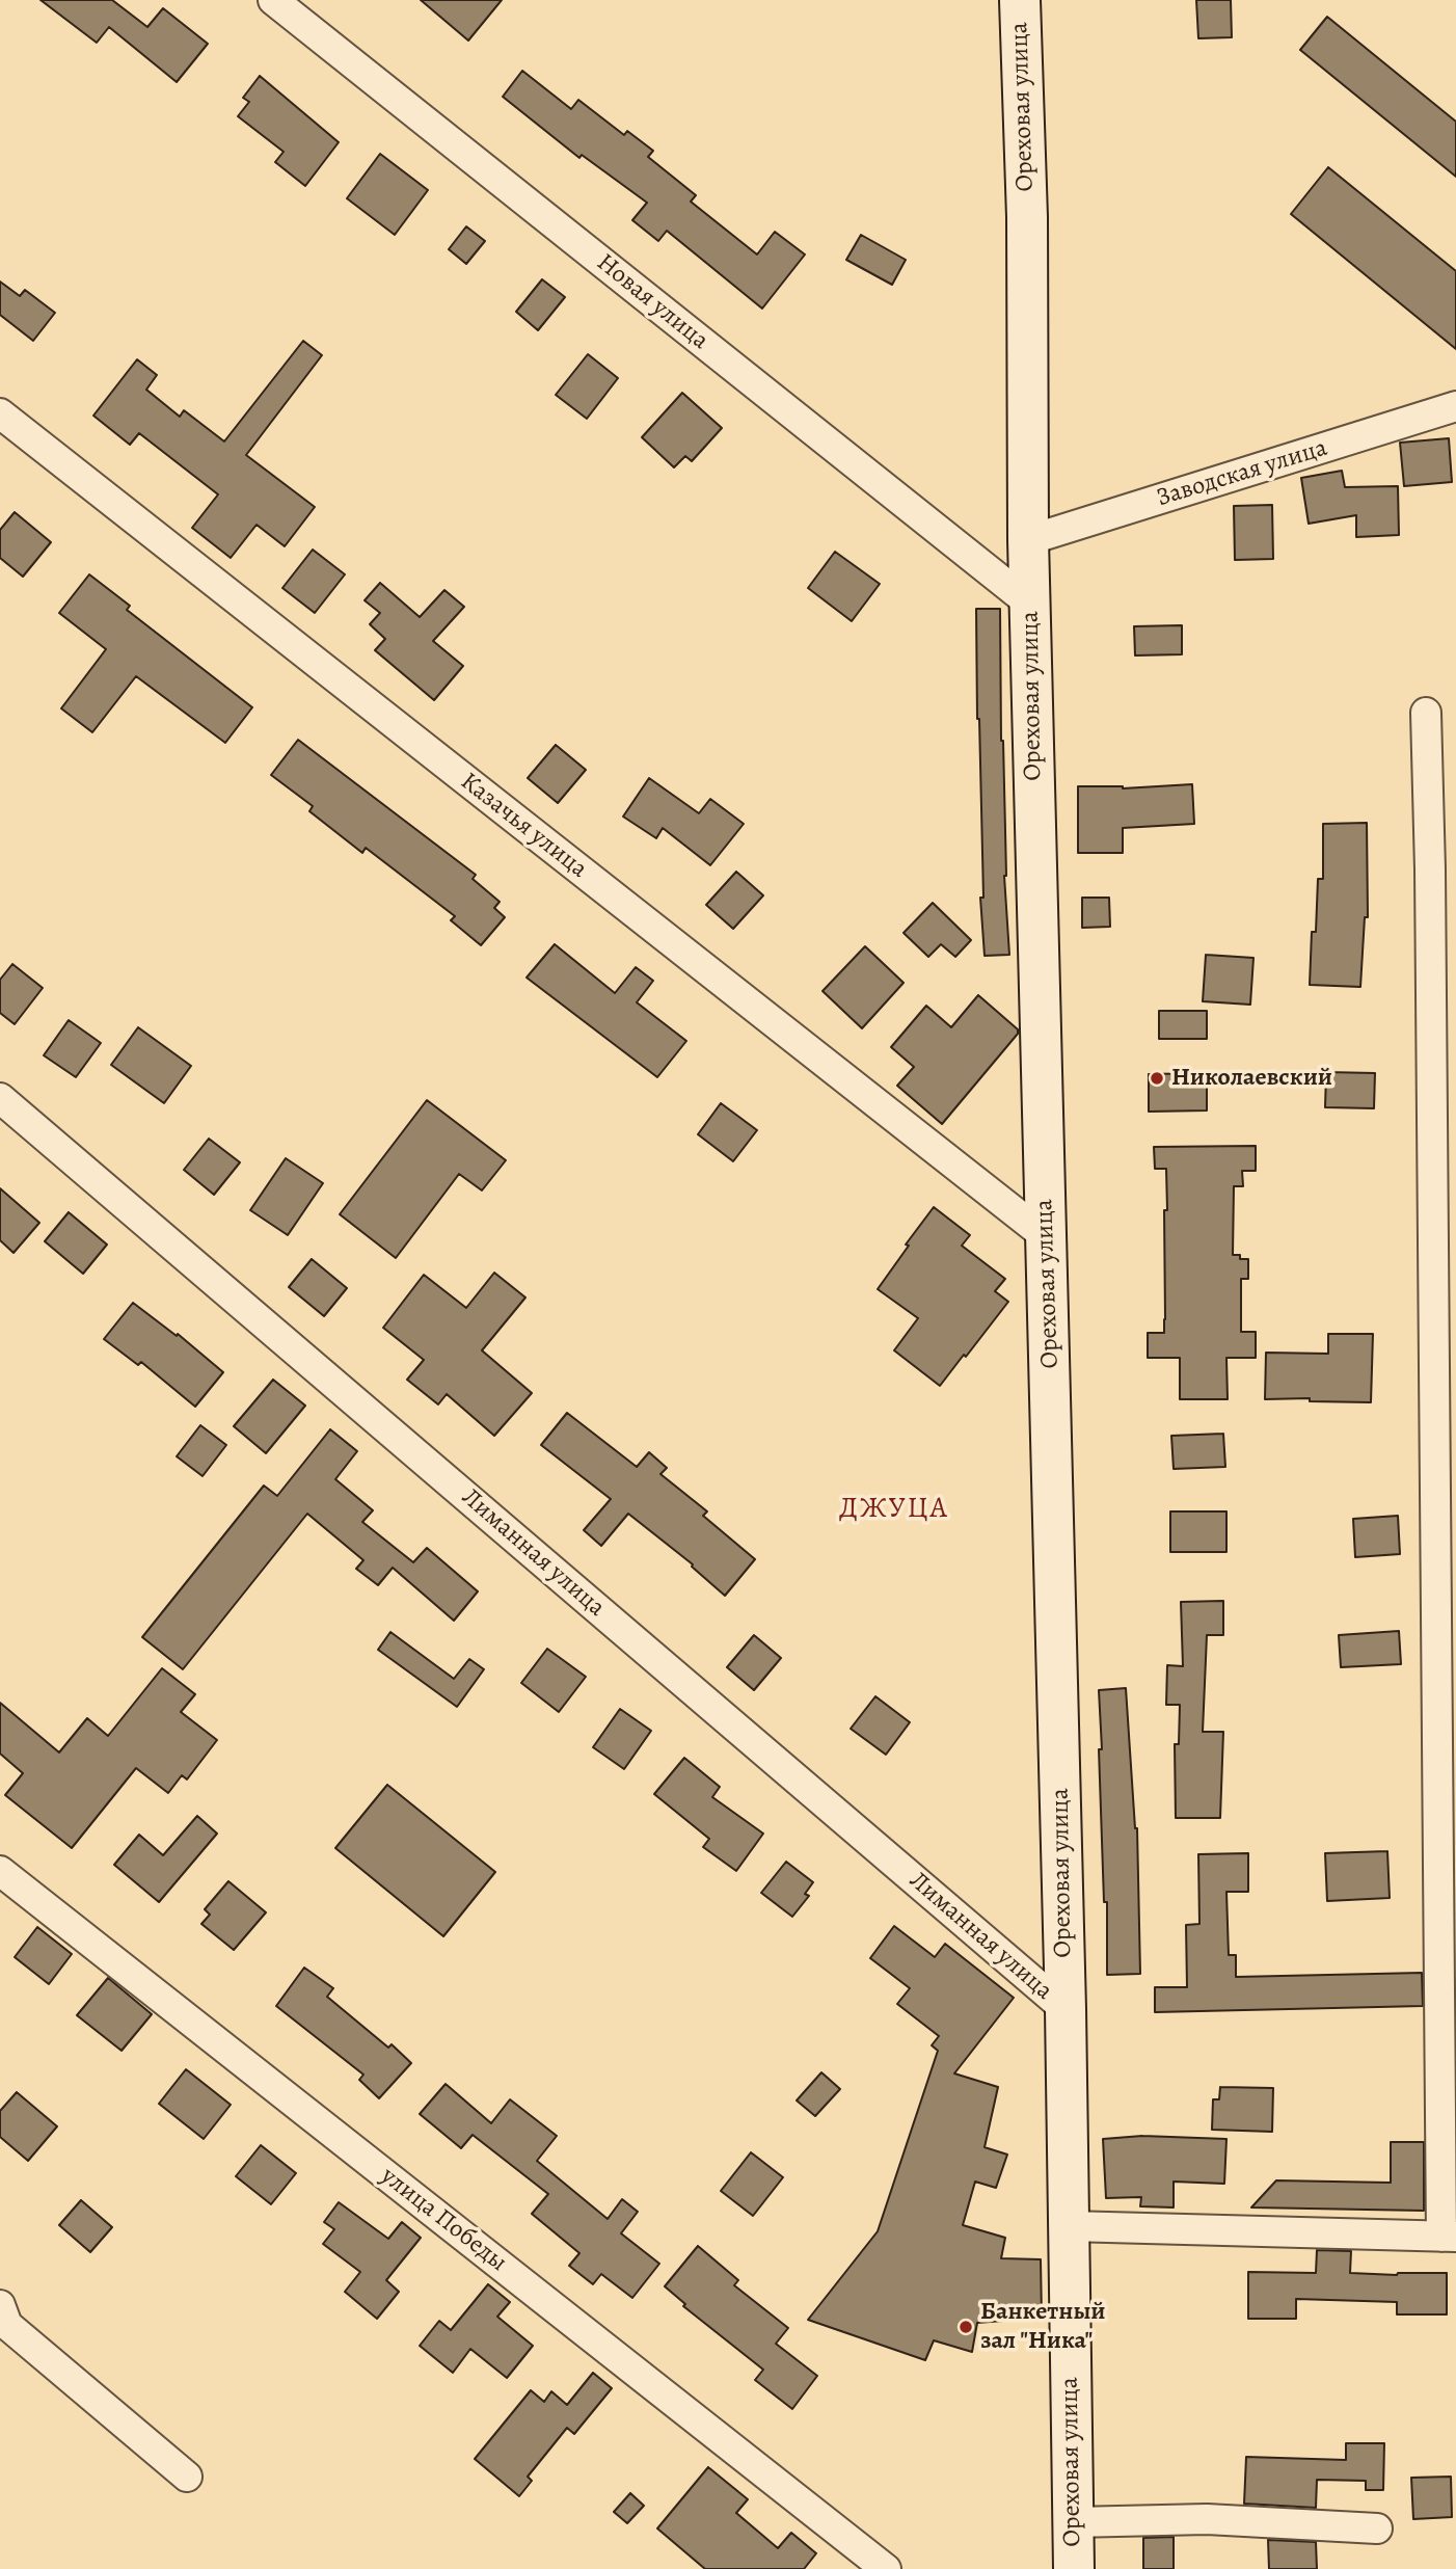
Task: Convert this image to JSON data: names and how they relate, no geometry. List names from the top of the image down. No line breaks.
{"streets":{"main road":["Ореховая улица"],"street":["Новая улица","Заводская улица","Казачья улица","Лиманная улица","улица Победы"]},"crossings":[["Ореховая улица","Новая улица"],["Ореховая улица","Заводская улица"],["Ореховая улица","Казачья улица"],["Ореховая улица","Лиманная улица"]],"districts":["ДЖУЦА"],"places":["Николаевский","Банкетный зал \"Ника\""]}
